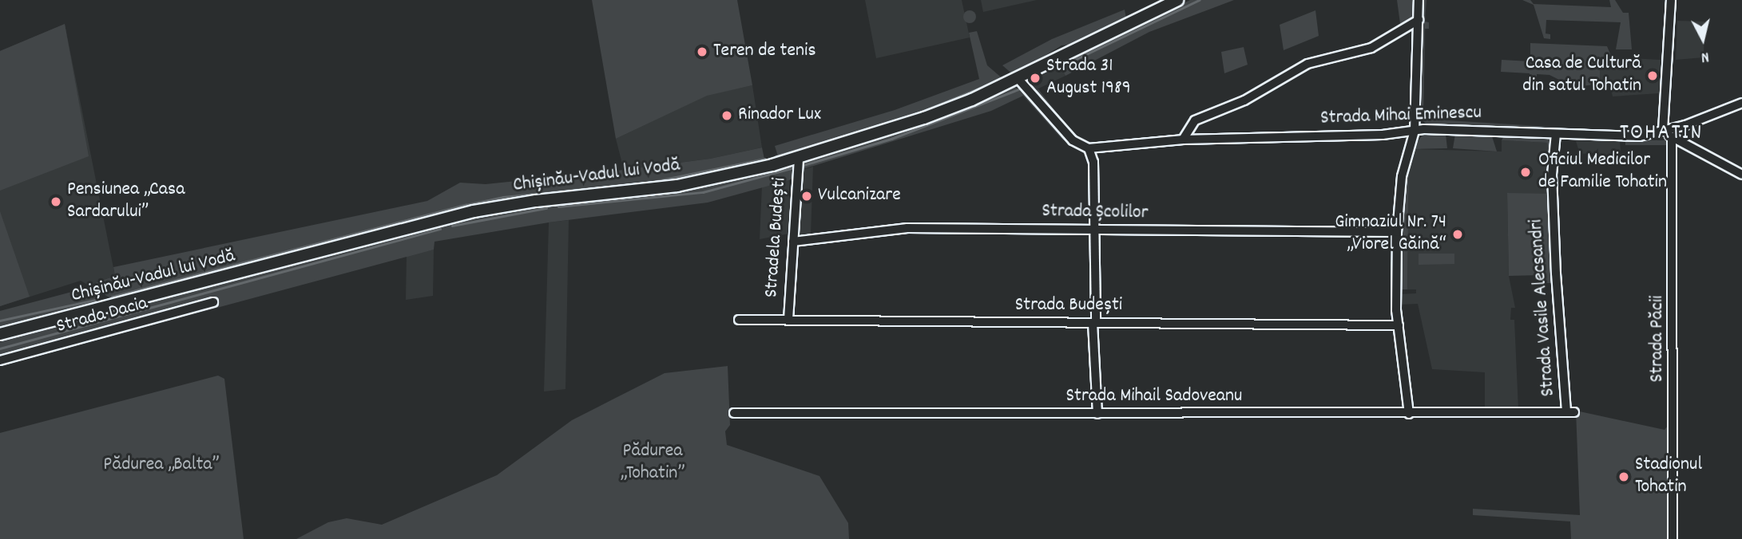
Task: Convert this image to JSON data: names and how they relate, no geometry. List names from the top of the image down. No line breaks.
{"streets":{"main road":["Chișinău-Vadul lui Vodă"],"street":["Strada Mihai Eminescu","Strada Școlilor","Stradela Budești","Strada Budești","Strada Vasile Alecsandri","Strada Dacia","Strada Păcii","Strada Mihail Sadoveanu"]},"crossings":[["Strada Mihai Eminescu","Strada Vasile Alecsandri"],["Chișinău-Vadul lui Vodă","Stradela Budești"],["Strada Școlilor","Stradela Budești"],["Stradela Budești","Strada Budești"],["Strada Vasile Alecsandri","Strada Mihail Sadoveanu"]],"districts":["TOHATIN"],"parks":["Pădurea „Tohatin”","Pădurea „Balta”"],"places":["Teren de tenis","Casa de Cultură din satul Tohatin","Strada 31 August 1989","Rinador Lux","Oficiul Medicilor de Familie Tohatin","Vulcanizare","Pensiunea „Casa Sardarului”","Gimnaziul Nr. 74 „Viorel Găină“","Stadionul Tohatin"],"north":"bottom"}
